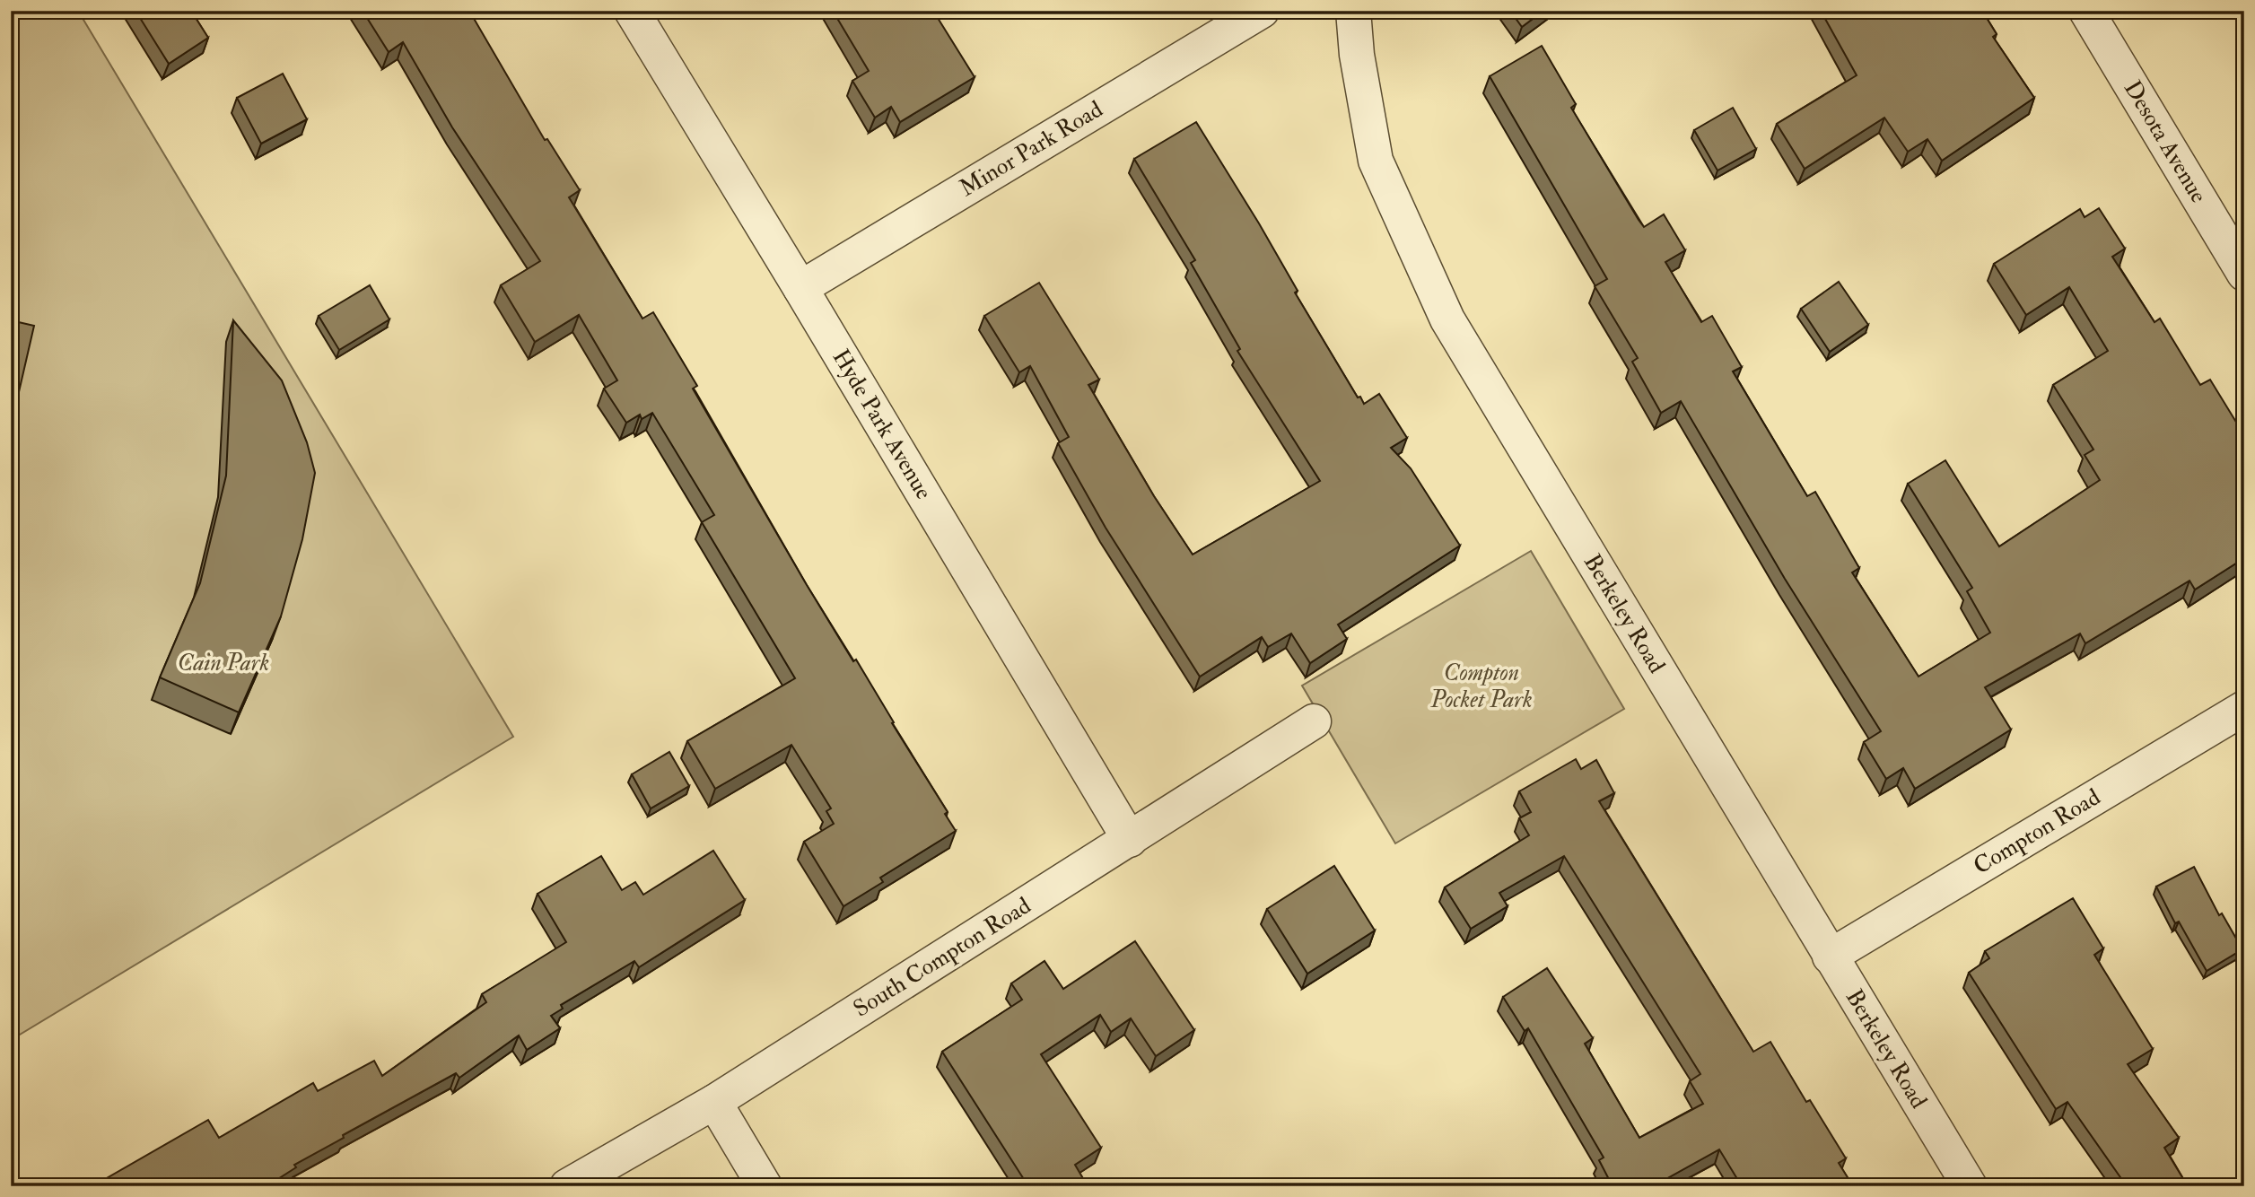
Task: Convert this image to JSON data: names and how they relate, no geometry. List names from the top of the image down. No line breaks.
{"streets":{"street":["Desota Avenue","Minor Park Road","Hyde Park Avenue","Berkeley Road","Compton Road","South Compton Road"]},"crossings":[["Minor Park Road","Hyde Park Avenue"],["Hyde Park Avenue","South Compton Road"],["Berkeley Road","Compton Road"]],"parks":["Cain Park","Compton Pocket Park"]}
